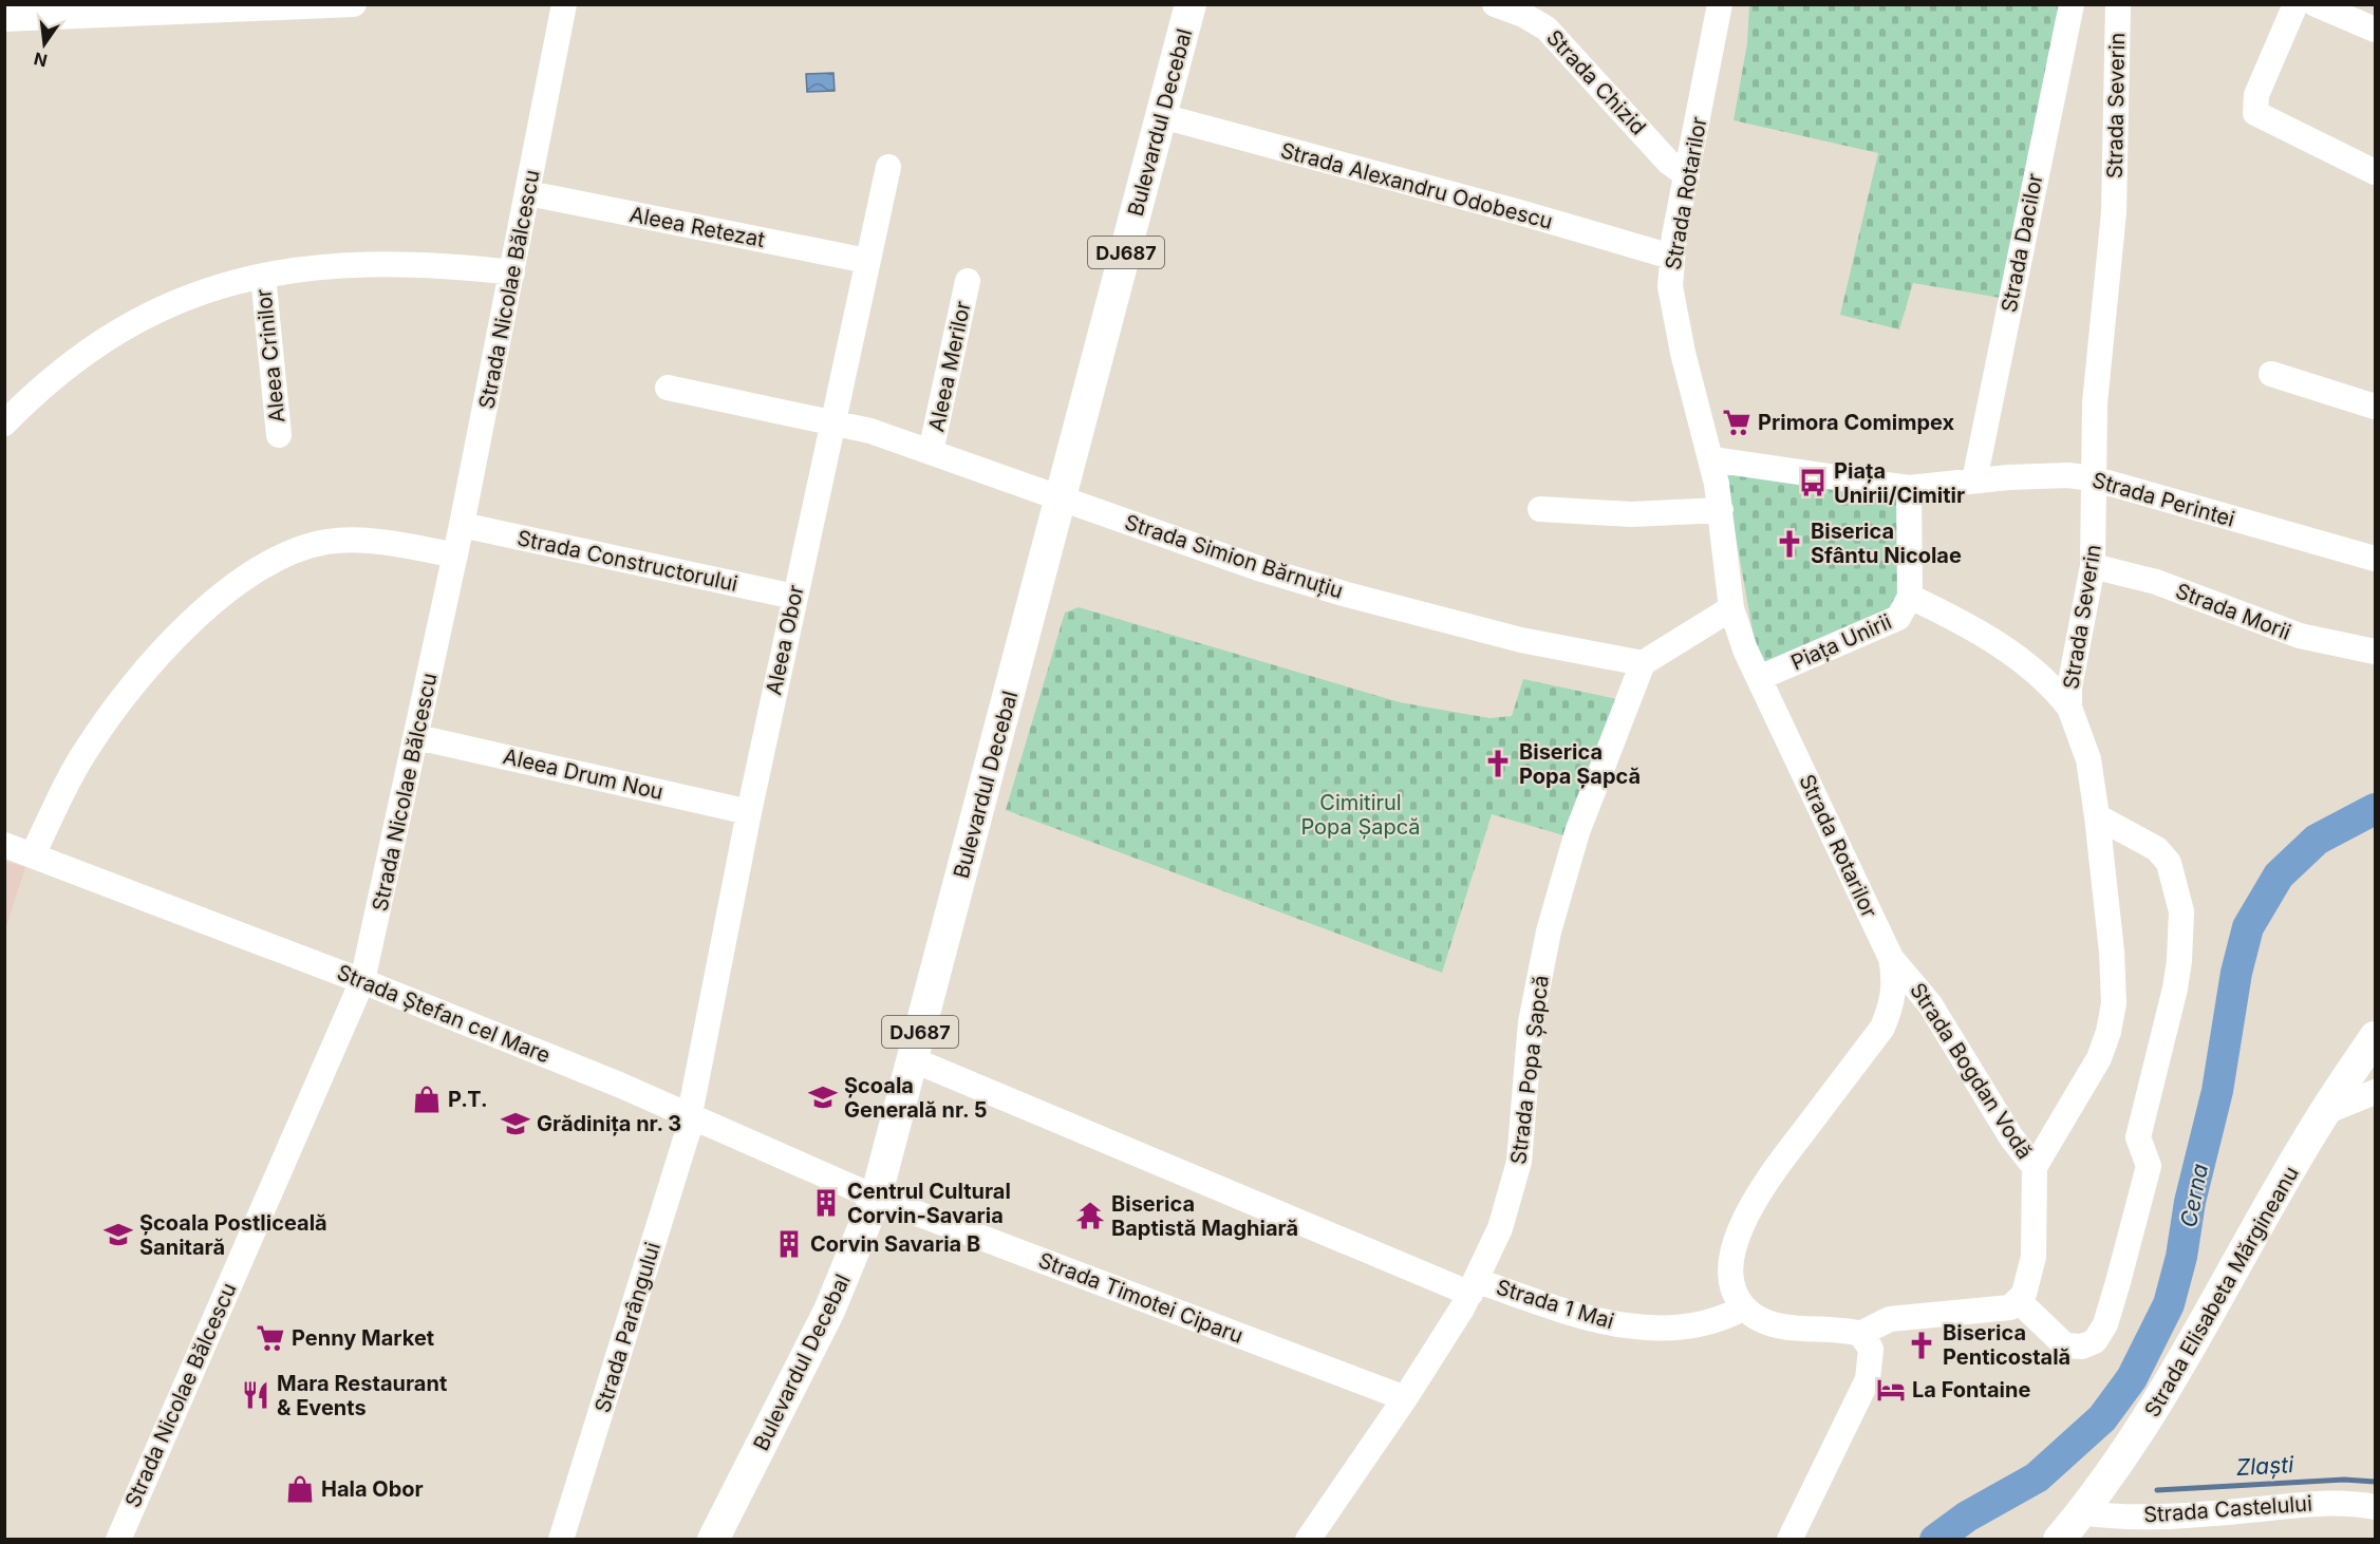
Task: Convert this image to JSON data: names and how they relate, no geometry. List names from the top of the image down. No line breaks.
{"streets":{"main road":["Bulevardul Decebal","DJ687","Strada Elisabeta Mărgineanu"],"street":["Strada Chizid","Strada Severin","Strada Alexandru Odobescu","Strada Rotarilor","Aleea Retezat","Strada Dacilor","Strada Nicolae Bălcescu","Aleea Crinilor","Aleea Merilor","Strada Perintei","Strada Simion Bărnuțiu","Strada Constructorului","Strada Morii","Aleea Obor","Piața Unirii","Aleea Drum Nou","Strada Ștefan cel Mare","Strada Popa Șapcă","Strada Bogdan Vodă","Strada Timotei Ciparu","Strada 1 Mai","Strada Parângului","Strada Castelului"]},"crossings":[["Strada Chizid","Strada Rotarilor"],["Strada Severin","Strada Perintei"],["Strada Severin","Strada Morii"],["Strada Severin","Strada Bogdan Vodă"],["Bulevardul Decebal","Strada Alexandru Odobescu"],["Bulevardul Decebal","Strada Simion Bărnuțiu"],["Bulevardul Decebal","Strada Ștefan cel Mare"],["Bulevardul Decebal","Strada Timotei Ciparu"],["Bulevardul Decebal","Strada 1 Mai"],["Strada Alexandru Odobescu","Strada Rotarilor"],["Strada Rotarilor","Piața Unirii"],["Strada Rotarilor","Strada Bogdan Vodă"],["Strada Rotarilor","Strada 1 Mai"],["Aleea Retezat","Strada Nicolae Bălcescu"],["Aleea Retezat","Aleea Obor"],["Strada Dacilor","Strada Perintei"],["Strada Nicolae Bălcescu","Strada Constructorului"],["Strada Nicolae Bălcescu","Aleea Drum Nou"],["Strada Nicolae Bălcescu","Strada Ștefan cel Mare"],["Aleea Merilor","Strada Simion Bărnuțiu"],["Strada Perintei","Piața Unirii"],["Strada Simion Bărnuțiu","Aleea Obor"],["Strada Simion Bărnuțiu","Strada Popa Șapcă"],["Strada Constructorului","Aleea Obor"],["Aleea Obor","Aleea Drum Nou"],["Aleea Obor","Strada Ștefan cel Mare"],["Aleea Obor","Strada Parângului"],["Strada Ștefan cel Mare","Strada Timotei Ciparu"],["Strada Ștefan cel Mare","Strada Parângului"],["Strada Popa Șapcă","Strada Timotei Ciparu"],["Strada Popa Șapcă","Strada 1 Mai"],["Strada Elisabeta Mărgineanu","Strada Castelului"]],"water":["Cerna","Zlaști"],"parks":["Cimitirul Popa Șapcă"],"places":{"supermarket":["Primora Comimpex","Penny Market"],"bus stop":["Piața Unirii/Cimitir"],"church":["Biserica Sfântu Nicolae","Biserica Popa Șapcă","Biserica Penticostală"],"school or university":["Școala Generală nr. 5","Grădinița nr. 3","Școala Postliceală Sanitară"],"shop":["P.T.","Hala Obor"],"building":["Centrul Cultural Corvin-Savaria","Corvin Savaria B"],"temple":["Biserica Baptistă Maghiară"],"hotel":["La Fontaine"],"restaurant":["Mara Restaurant & Events"]},"north":"bottom"}
